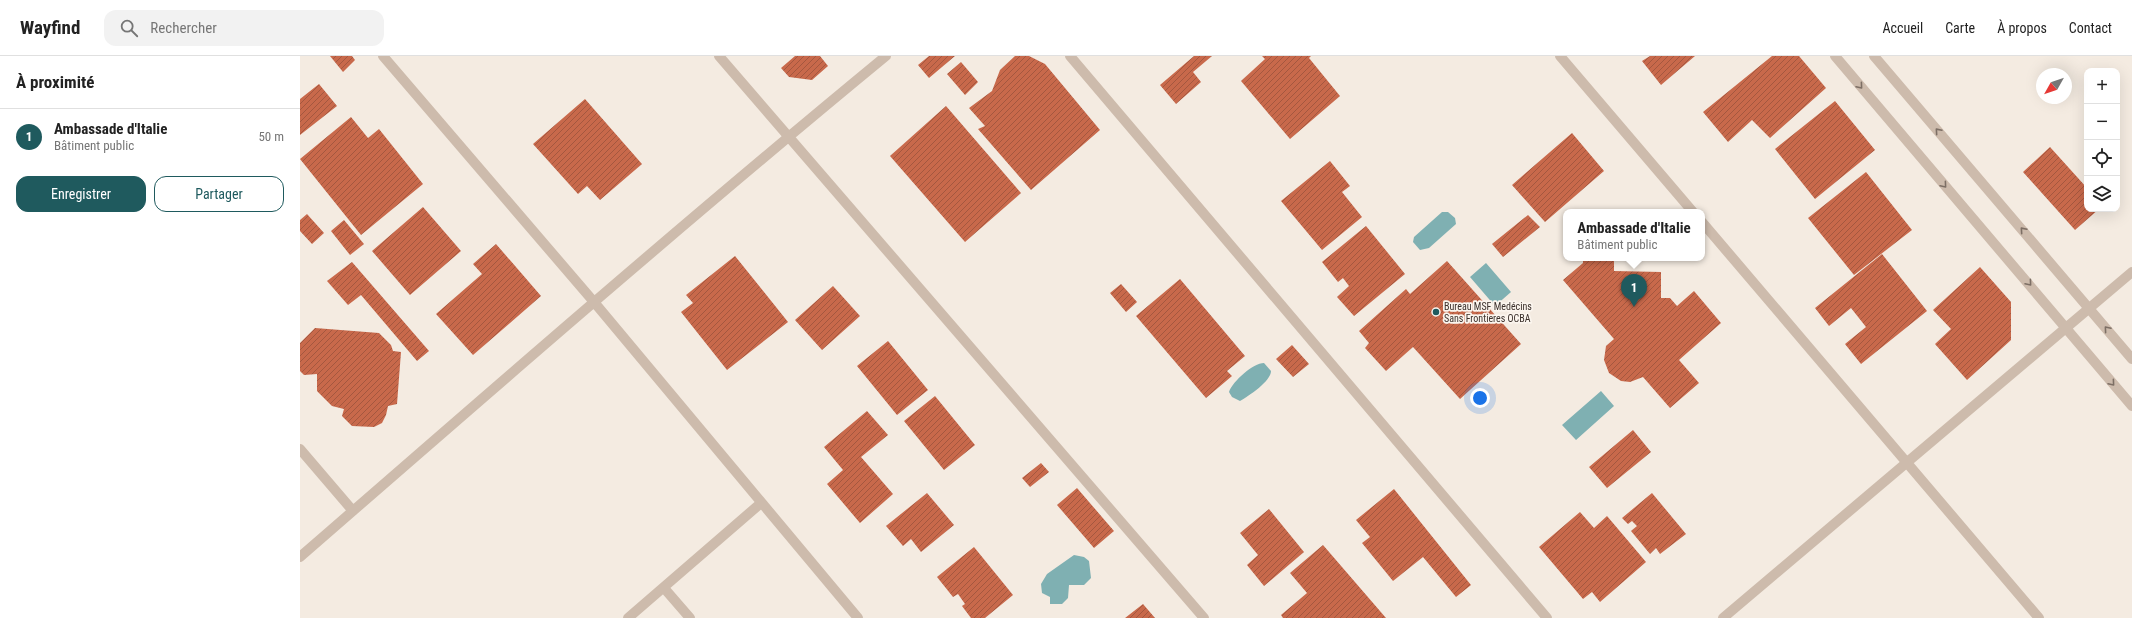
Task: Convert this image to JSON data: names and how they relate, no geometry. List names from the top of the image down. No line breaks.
{"places":["Bureau MSF Medécins Sans Frontieres OCBA"],"north":"bottom left","page":{"header":"Wayfind","search":"Rechercher","nav":["Accueil","Carte","À propos","Contact"],"heading":"À proximité","map_buttons":["+","−"],"list":[{"mark":"1","name":"Ambassade d'Italie","note":"Bâtiment public","value":"50 m"}],"buttons":["Enregistrer","Partager"],"popup":["Ambassade d'Italie","Bâtiment public"],"pins":"1"}}
